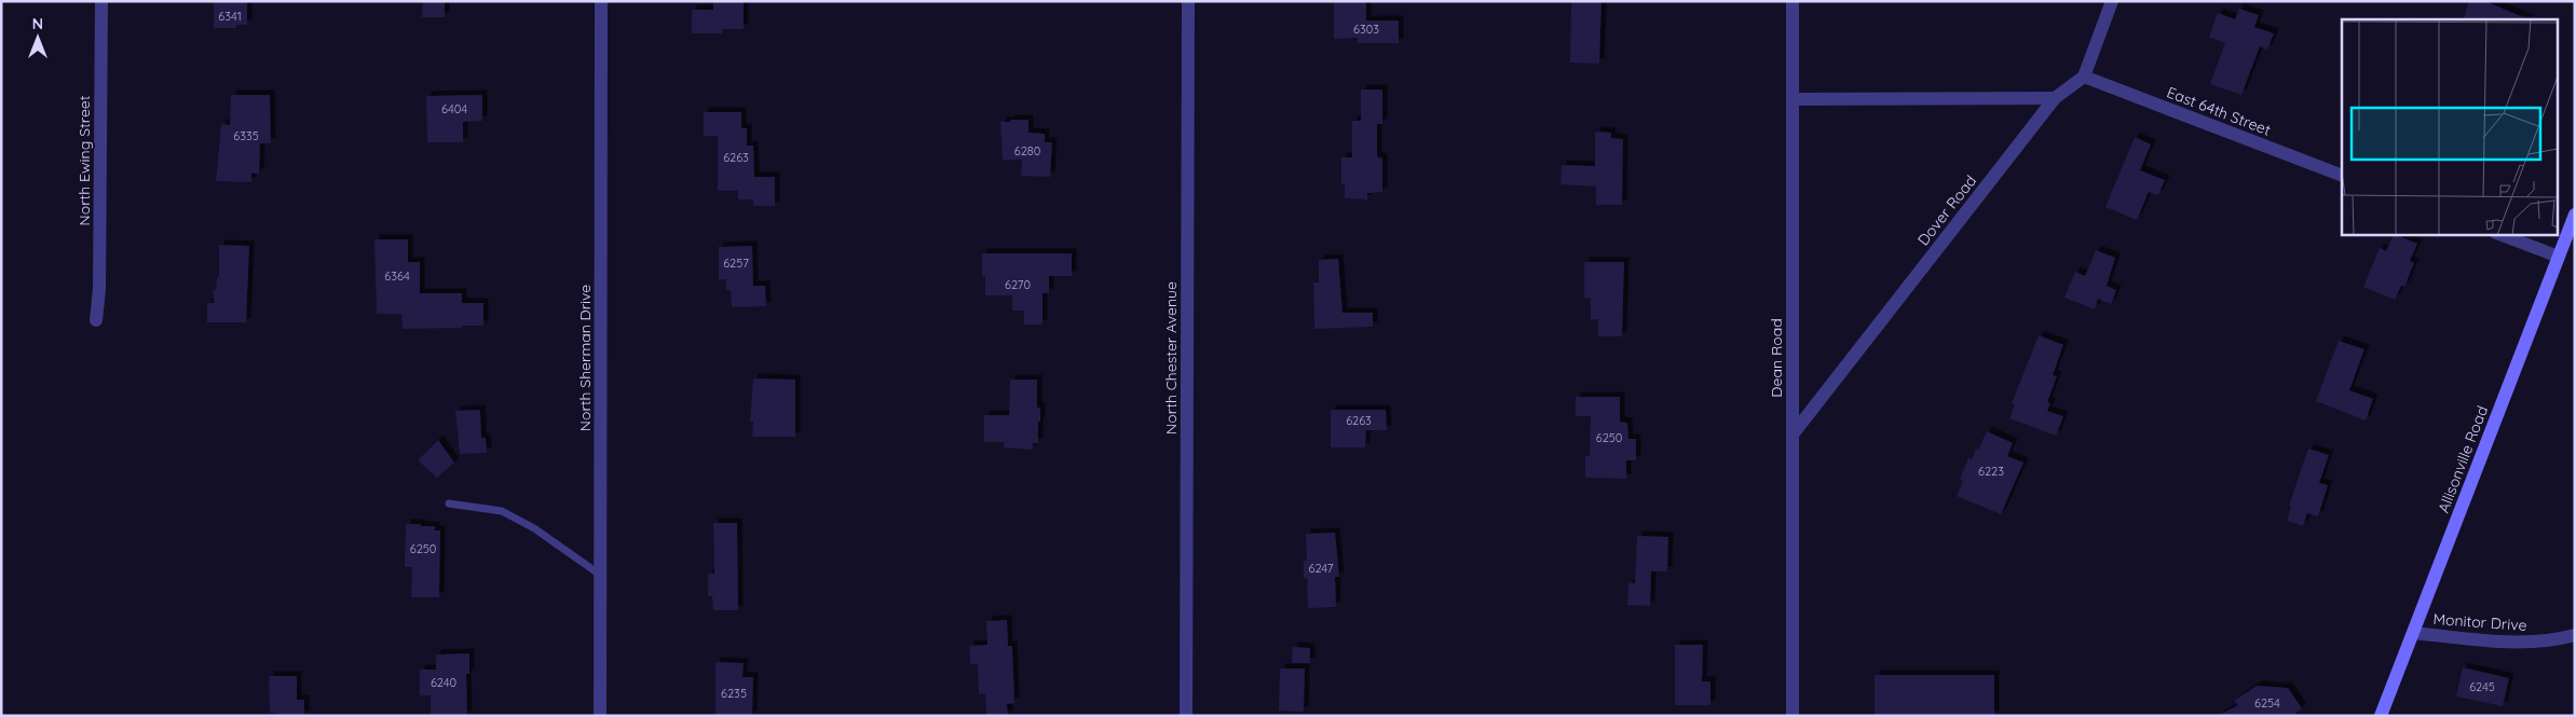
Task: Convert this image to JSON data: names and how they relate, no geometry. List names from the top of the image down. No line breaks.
{"streets":{"main road":["Allisonville Road"],"street":["East 64th Street","North Ewing Street","Dover Road","North Sherman Drive","North Chester Avenue","Dean Road","Monitor Drive"]},"crossings":[["East 64th Street","Dover Road"],["Dover Road","Dean Road"],["Allisonville Road","Monitor Drive"]],"house_numbers":["6341","6303","6404","6335","6280","6263","6257","6364","6270","6263","6250","6223","6250","6247","6240","6245","6235","6254"],"north":"top"}
